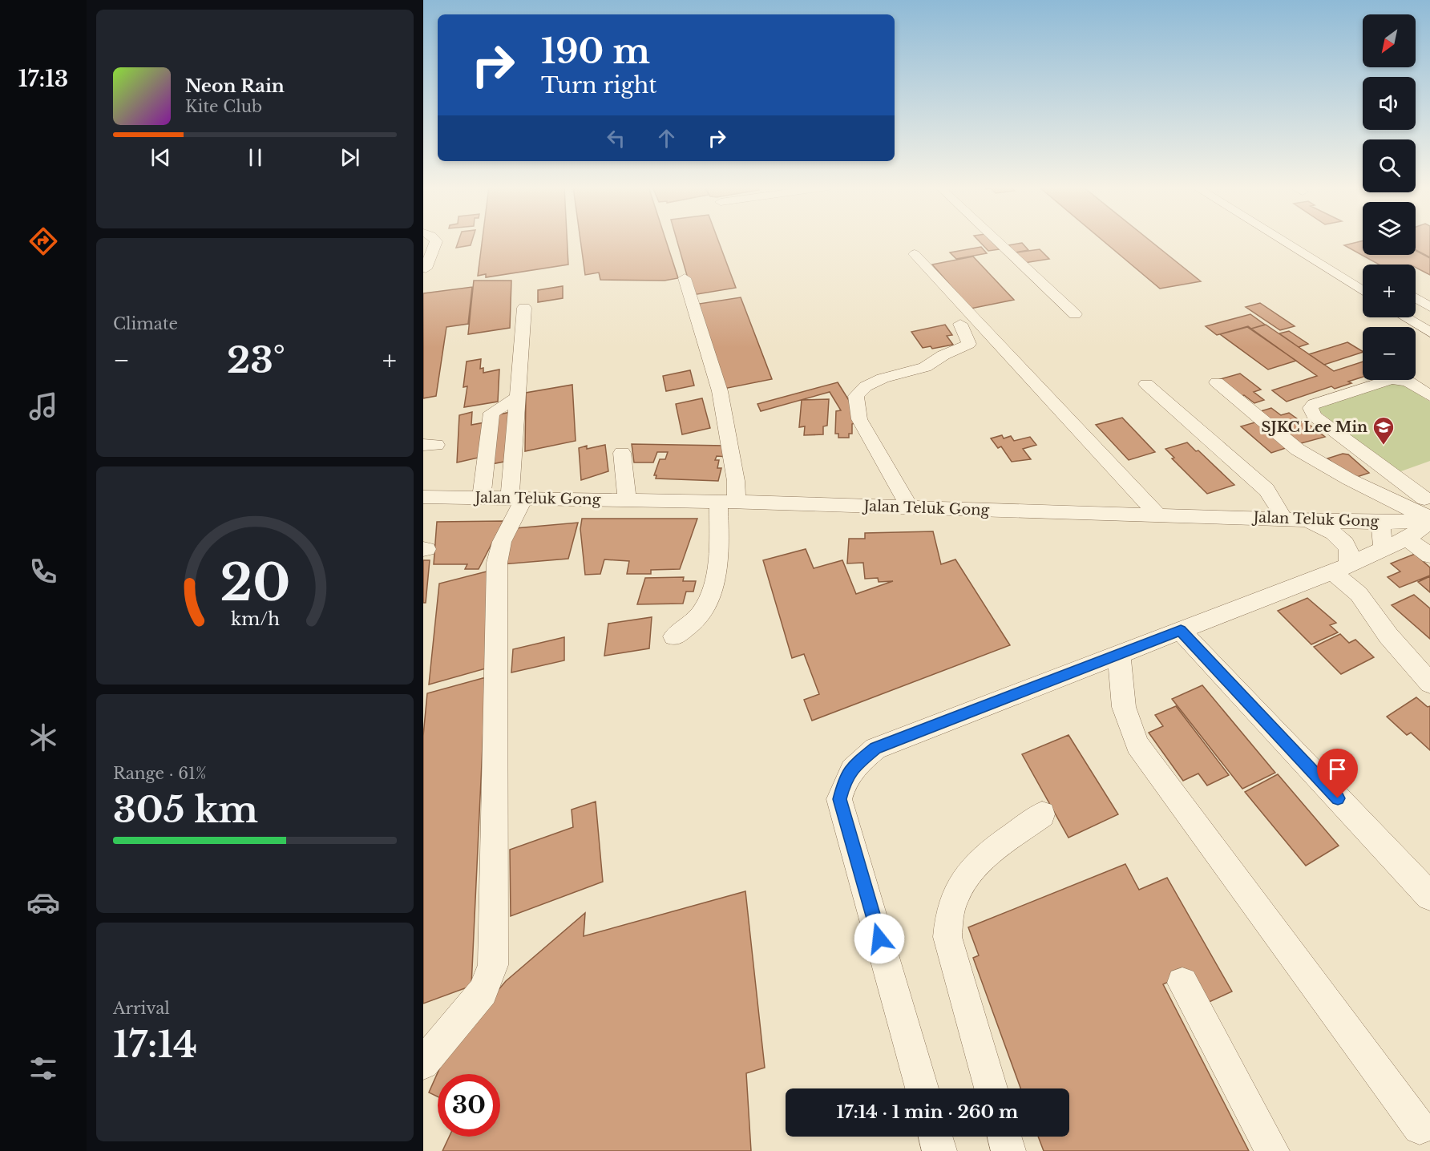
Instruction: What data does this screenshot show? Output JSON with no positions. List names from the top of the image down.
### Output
{
  "streets": {
    "street": ["Jalan Teluk Gong"]
  },
  "places": {
    "school or university": ["SJKC Lee Min"]
  },
  "north": "bottom left",
  "page": {
    "tabs": "17:13",
    "map_buttons": ["+", "−"],
    "turn": ["190 m", "Turn right"],
    "song": ["Neon Rain", "Kite Club"],
    "tile": [
      "Climate",
      ["Range · 61%", "305 km"],
      ["Arrival", "17:14"]
    ],
    "heat": ["−", "23°", "+"],
    "limit": "30",
    "trip": "17:14 · 1 min · 260 m",
    "gauge": ["20", "km/h"]
  }
}
